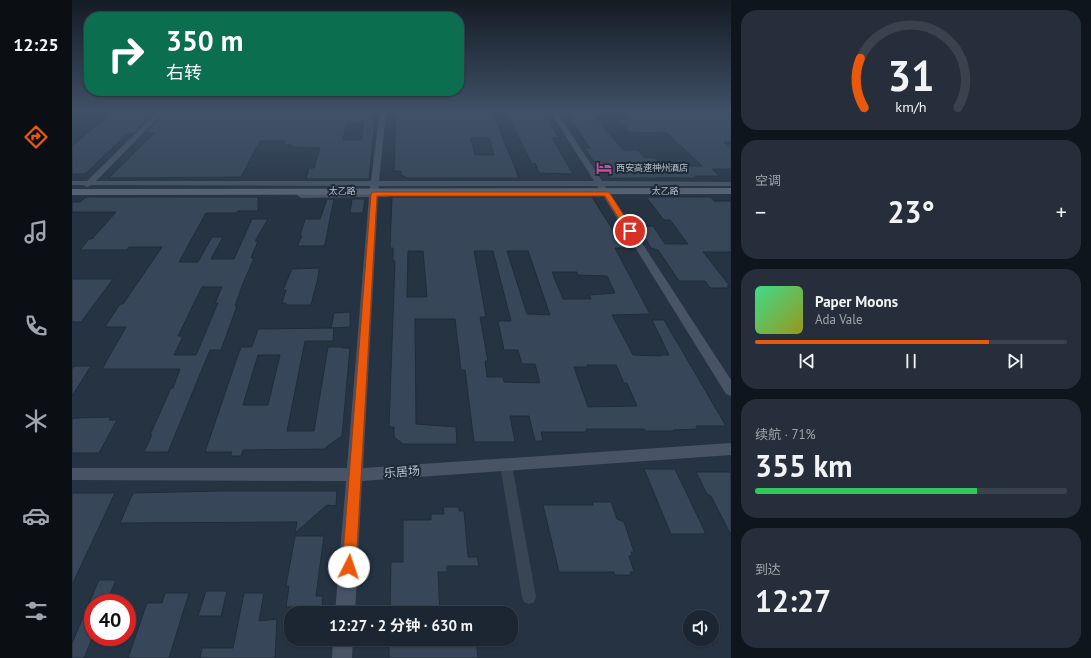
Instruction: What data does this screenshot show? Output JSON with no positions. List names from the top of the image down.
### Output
{
  "streets": {
    "main road": ["太乙路"],
    "street": ["乐居场"]
  },
  "places": {
    "hotel": ["西安高速神州酒店"]
  },
  "page": {
    "tabs": "12:25",
    "turn": ["350 m", "右转"],
    "tile": [
      "空调",
      ["续航 · 71%", "355 km"],
      ["到达", "12:27"]
    ],
    "heat": ["−", "23°", "+"],
    "song": ["Paper Moons", "Ada Vale"],
    "limit": "40",
    "trip": "12:27 · 2 分钟 · 630 m",
    "gauge": ["31", "km/h"]
  }
}
